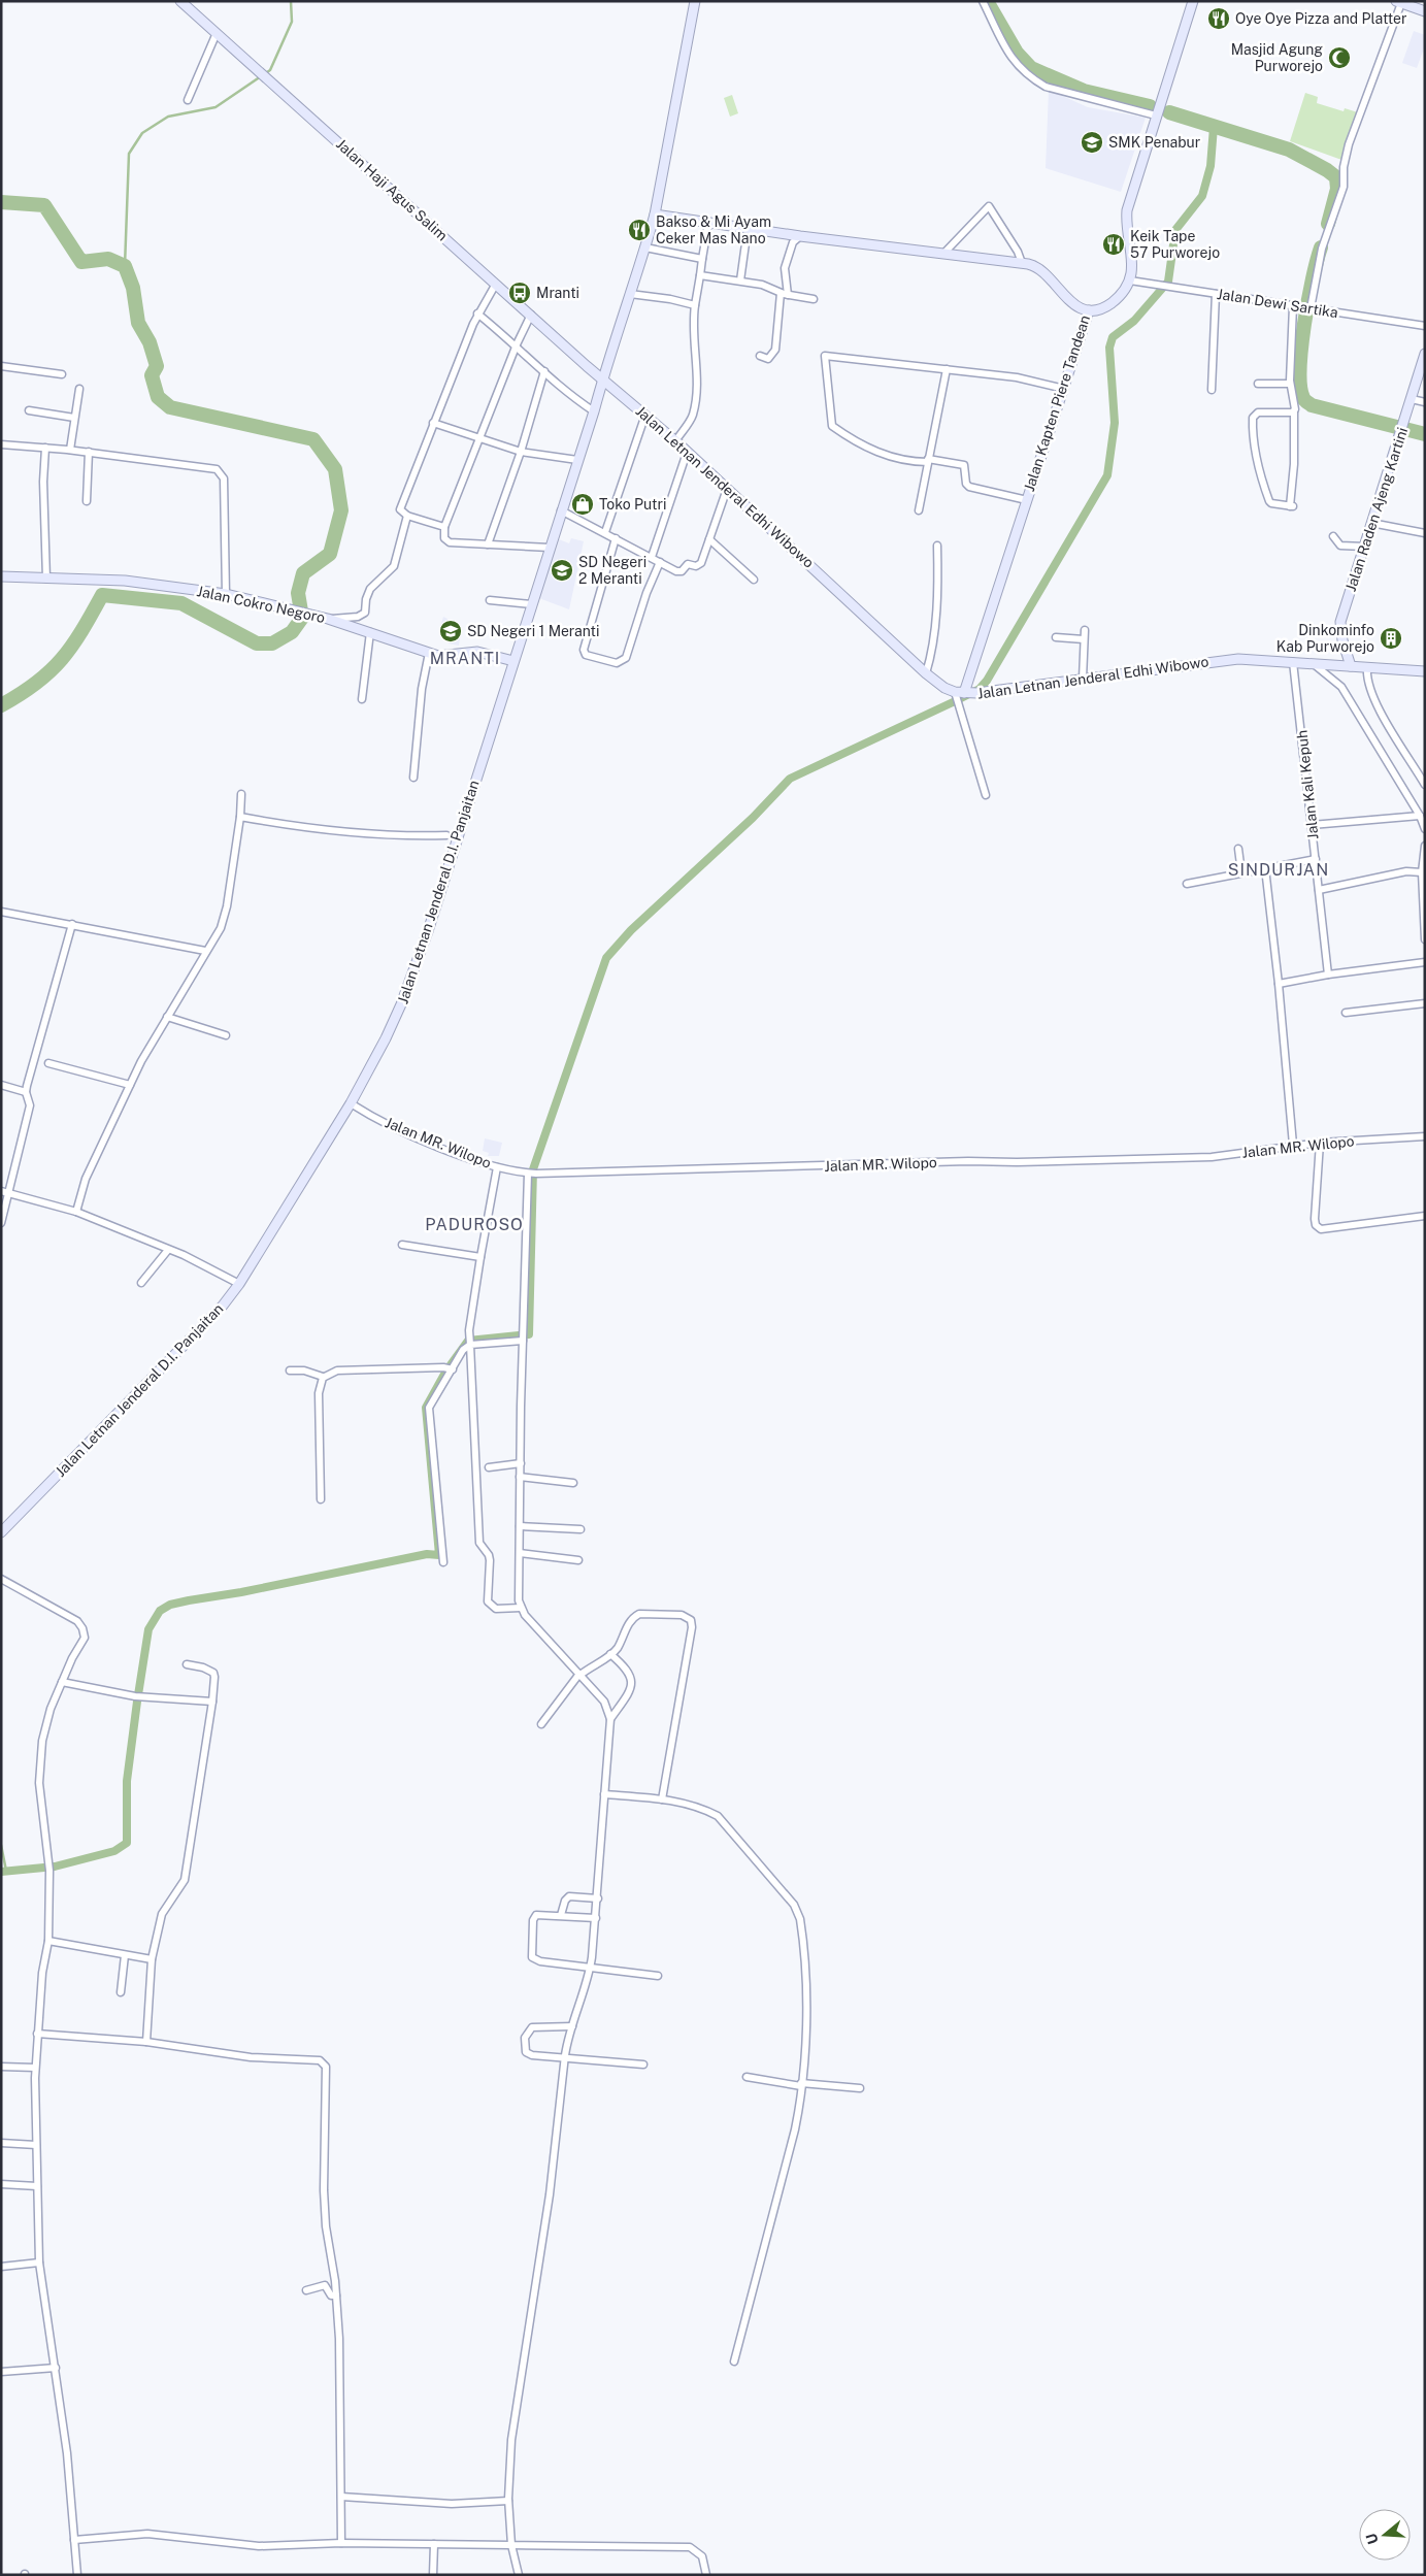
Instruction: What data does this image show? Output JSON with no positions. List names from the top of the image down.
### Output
{
  "streets": {
    "street": [
      "Jalan Haji Agus Salim",
      "Jalan Dewi Sartika",
      "Jalan Kapten Piere Tandean",
      "Jalan Letnan Jenderal Edhi Wibowo",
      "Jalan Raden Ajeng Kartini",
      "Jalan Cokro Negoro",
      "Jalan Kali Kepuh",
      "Jalan Letnan Jenderal D.I. Panjaitan",
      "Jalan MR. Wilopo"
    ]
  },
  "crossings": [
    ["Jalan Haji Agus Salim", "Jalan Letnan Jenderal Edhi Wibowo"],
    ["Jalan Haji Agus Salim", "Jalan Letnan Jenderal D.I. Panjaitan"],
    ["Jalan Kapten Piere Tandean", "Jalan Letnan Jenderal Edhi Wibowo"],
    ["Jalan Kapten Piere Tandean", "Jalan Letnan Jenderal D.I. Panjaitan"],
    ["Jalan Letnan Jenderal Edhi Wibowo", "Jalan Raden Ajeng Kartini"],
    ["Jalan Letnan Jenderal Edhi Wibowo", "Jalan Kali Kepuh"],
    ["Jalan Letnan Jenderal Edhi Wibowo", "Jalan Letnan Jenderal D.I. Panjaitan"],
    ["Jalan Cokro Negoro", "Jalan Letnan Jenderal D.I. Panjaitan"],
    ["Jalan Letnan Jenderal D.I. Panjaitan", "Jalan MR. Wilopo"]
  ],
  "districts": ["MRANTI", "SINDURJAN", "PADUROSO"],
  "places": {
    "restaurant": ["Oye Oye Pizza and Platter", "Bakso & Mi Ayam Ceker Mas Nano", "Keik Tape 57 Purworejo"],
    "mosque": ["Masjid Agung Purworejo"],
    "school or university": ["SMK Penabur", "SD Negeri 2 Meranti", "SD Negeri 1 Meranti"],
    "bus stop": ["Mranti"],
    "shop": ["Toko Putri"],
    "building": ["Dinkominfo Kab Purworejo"]
  },
  "north": "left"
}
